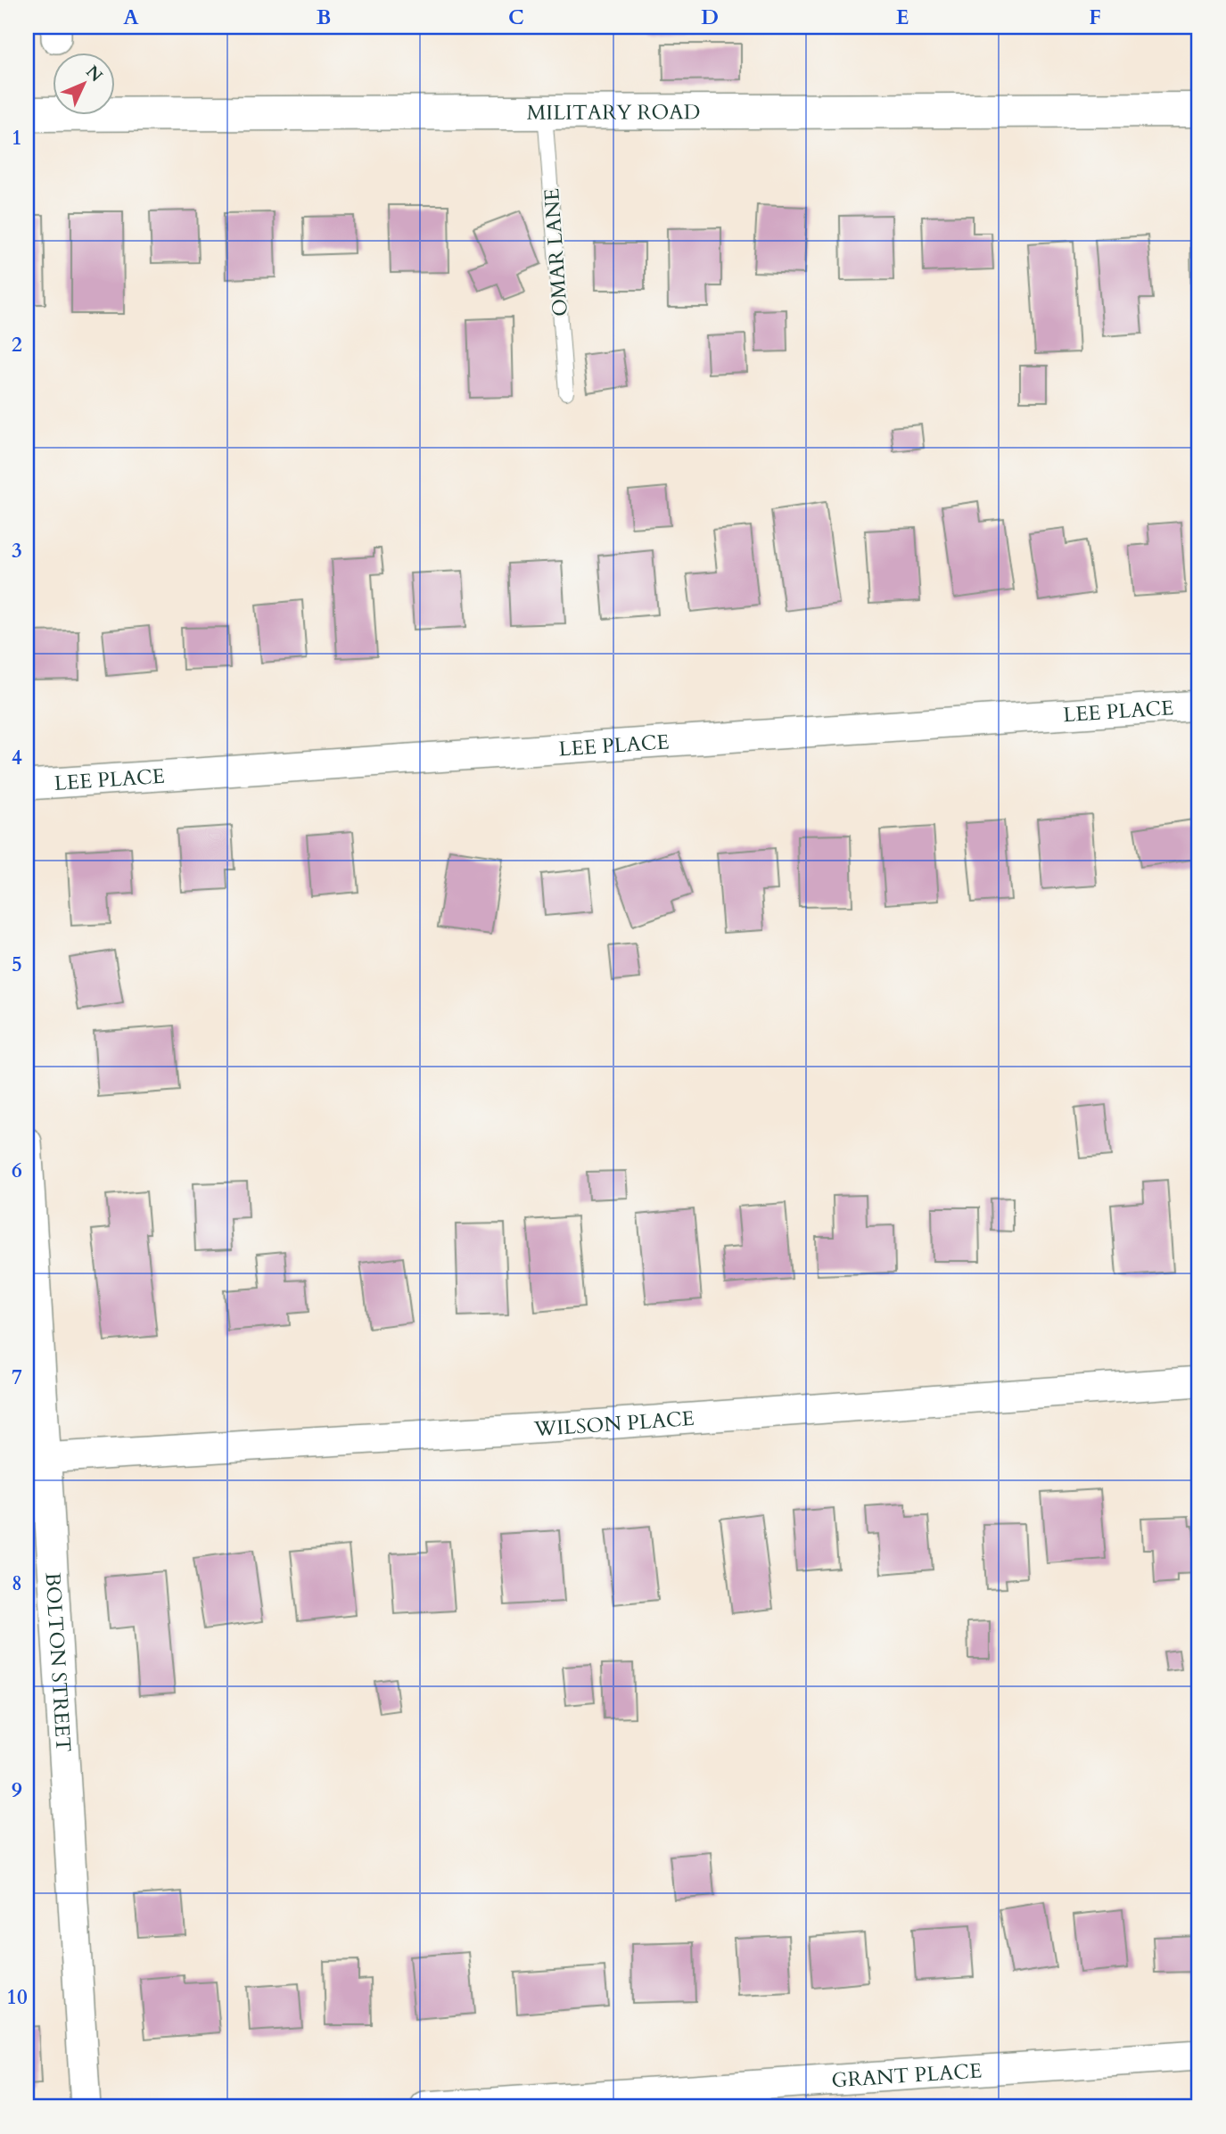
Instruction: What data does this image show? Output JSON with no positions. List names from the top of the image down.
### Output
{
  "streets": {
    "street": [
      "MILITARY ROAD",
      "LEE PLACE",
      "WILSON PLACE",
      "BOLTON STREET",
      "GRANT PLACE"
    ],
    "lane": ["OMAR LANE"]
  },
  "crossings": [
    ["MILITARY ROAD", "OMAR LANE"],
    ["WILSON PLACE", "BOLTON STREET"]
  ],
  "north": "top right",
  "grid": {
    "columns": [
      "A",
      "B",
      "C",
      "D",
      "E",
      "F"
    ],
    "rows": [
      "1",
      "2",
      "3",
      "4",
      "5",
      "6",
      "7",
      "8",
      "9",
      "10"
    ]
  }
}
